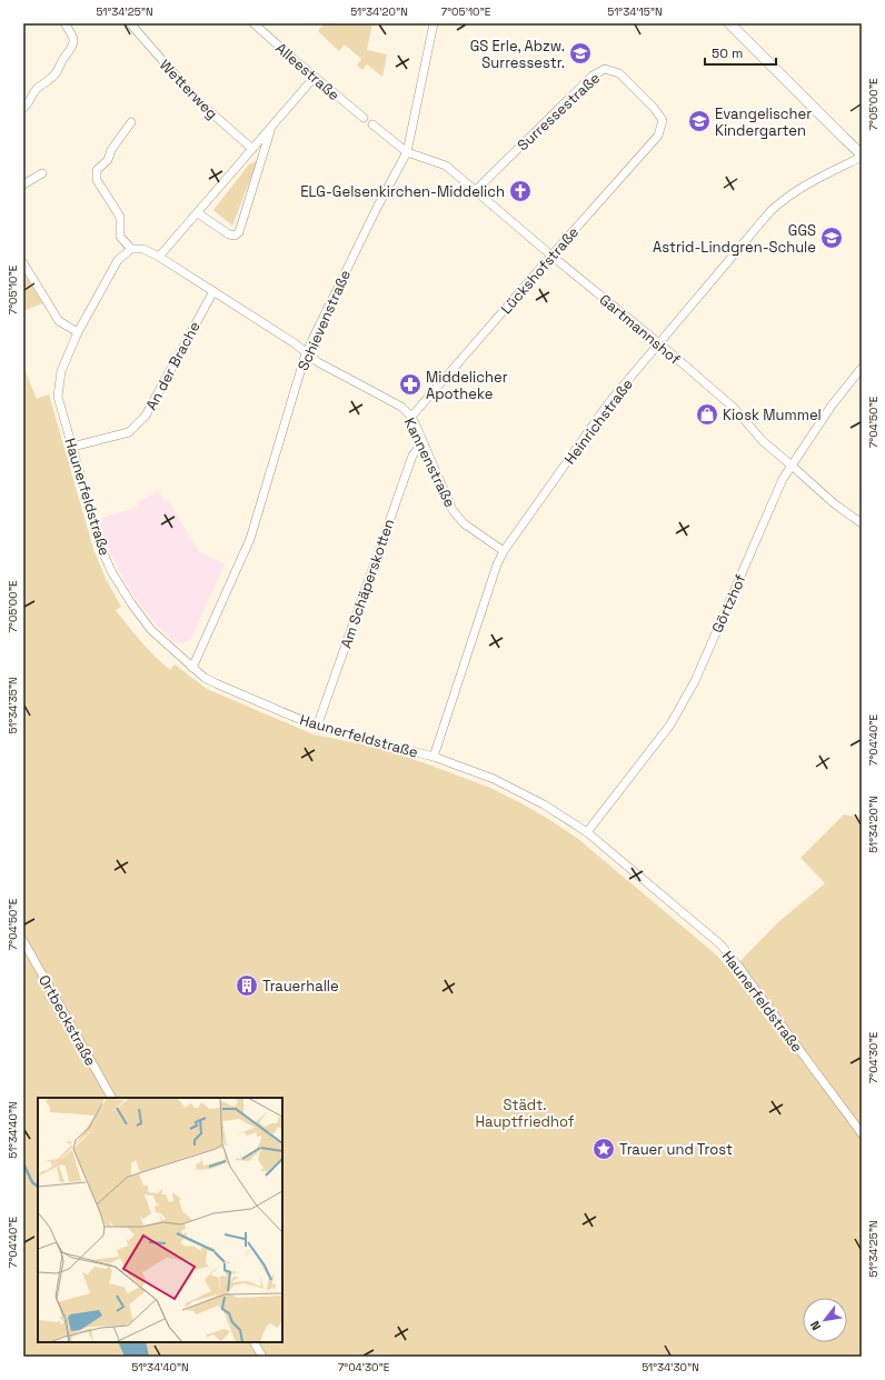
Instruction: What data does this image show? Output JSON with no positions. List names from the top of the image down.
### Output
{
  "streets": {
    "street": [
      "Alleestraße",
      "Wetterweg",
      "Surressestraße",
      "Lückshofstraße",
      "Schievenstraße",
      "Gartmannshof",
      "An der Brache",
      "Heinrichstraße",
      "Kannenstraße",
      "Haunerfeldstraße",
      "Am Schäperskotten",
      "Görtzhof",
      "Ortbeckstraße"
    ]
  },
  "crossings": [
    ["Surressestraße", "Lückshofstraße"],
    ["Surressestraße", "Gartmannshof"],
    ["Lückshofstraße", "Gartmannshof"],
    ["Lückshofstraße", "Kannenstraße"],
    ["Schievenstraße", "Gartmannshof"],
    ["Schievenstraße", "Kannenstraße"],
    ["Schievenstraße", "Haunerfeldstraße"],
    ["Gartmannshof", "Heinrichstraße"],
    ["Gartmannshof", "Görtzhof"],
    ["An der Brache", "Haunerfeldstraße"],
    ["Heinrichstraße", "Kannenstraße"],
    ["Heinrichstraße", "Haunerfeldstraße"],
    ["Kannenstraße", "Am Schäperskotten"],
    ["Haunerfeldstraße", "Am Schäperskotten"],
    ["Haunerfeldstraße", "Görtzhof"]
  ],
  "parks": ["Städt. Hauptfriedhof"],
  "places": {
    "school or university": ["GS Erle, Abzw. Surressestr.", "Evangelischer Kindergarten", "GGS Astrid-Lindgren-Schule"],
    "church": ["ELG-Gelsenkirchen-Middelich"],
    "pharmacy": ["Middelicher Apotheke"],
    "shop": ["Kiosk Mummel"],
    "building": ["Trauerhalle"],
    "place": ["Trauer und Trost"]
  },
  "scale_bar": "50 m",
  "north": "bottom left",
  "coordinates": [
    "51°34'25\"N",
    "51°34'20\"N",
    "7°05'10\"E",
    "51°34'15\"N",
    "7°05'00\"E",
    "7°04'50\"E",
    "51°34'35\"N",
    "7°04'40\"E",
    "7°04'30\"E",
    "51°34'40\"N",
    "51°34'30\"N"
  ]
}
